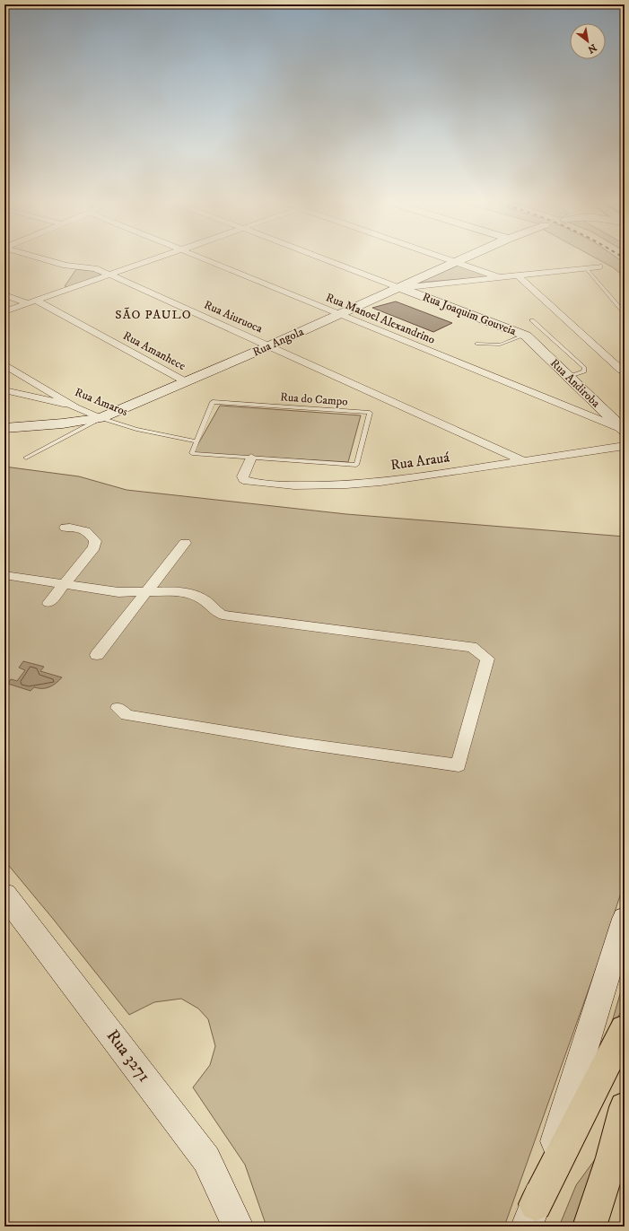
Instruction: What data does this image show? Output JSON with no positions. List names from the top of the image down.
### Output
{
  "streets": {
    "street": [
      "Rua Joaquim Gouveia",
      "Rua Aiuruoca",
      "Rua Manoel Alexandrino",
      "Rua Angola",
      "Rua Amanhece",
      "Rua Andiroba",
      "Rua Amaros",
      "Rua Arauá",
      "Rua 3271"
    ],
    "lane": ["Rua do Campo"]
  },
  "crossings": [
    ["Rua Joaquim Gouveia", "Rua Angola"],
    ["Rua Joaquim Gouveia", "Rua Andiroba"],
    ["Rua Aiuruoca", "Rua Angola"],
    ["Rua Aiuruoca", "Rua Arauá"],
    ["Rua Manoel Alexandrino", "Rua Angola"],
    ["Rua Manoel Alexandrino", "Rua Andiroba"],
    ["Rua Angola", "Rua Amanhece"],
    ["Rua Angola", "Rua Amaros"],
    ["Rua do Campo", "Rua Amaros"],
    ["Rua do Campo", "Rua Arauá"]
  ],
  "districts": ["SÃO PAULO"],
  "north": "bottom right"
}
